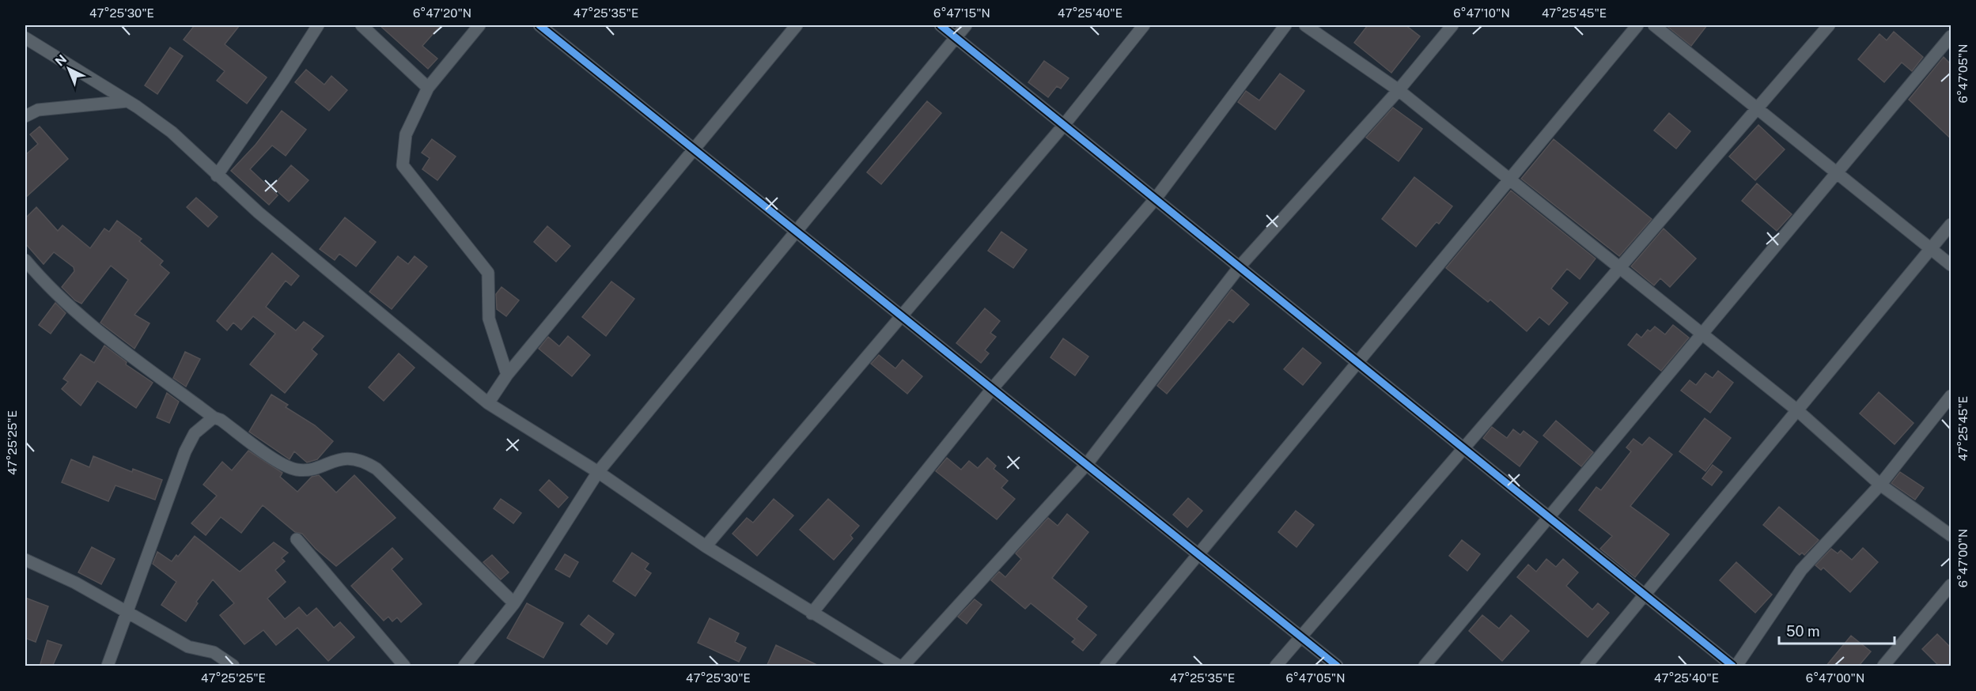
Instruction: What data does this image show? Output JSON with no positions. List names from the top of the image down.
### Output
{
  "scale_bar": "50 m",
  "north": "top left",
  "coordinates": [
    "47°25'30\"E",
    "6°47'20\"N",
    "47°25'35\"E",
    "6°47'15\"N",
    "47°25'40\"E",
    "6°47'10\"N",
    "47°25'45\"E",
    "6°47'05\"N",
    "47°25'25\"E",
    "6°47'00\"N"
  ]
}
